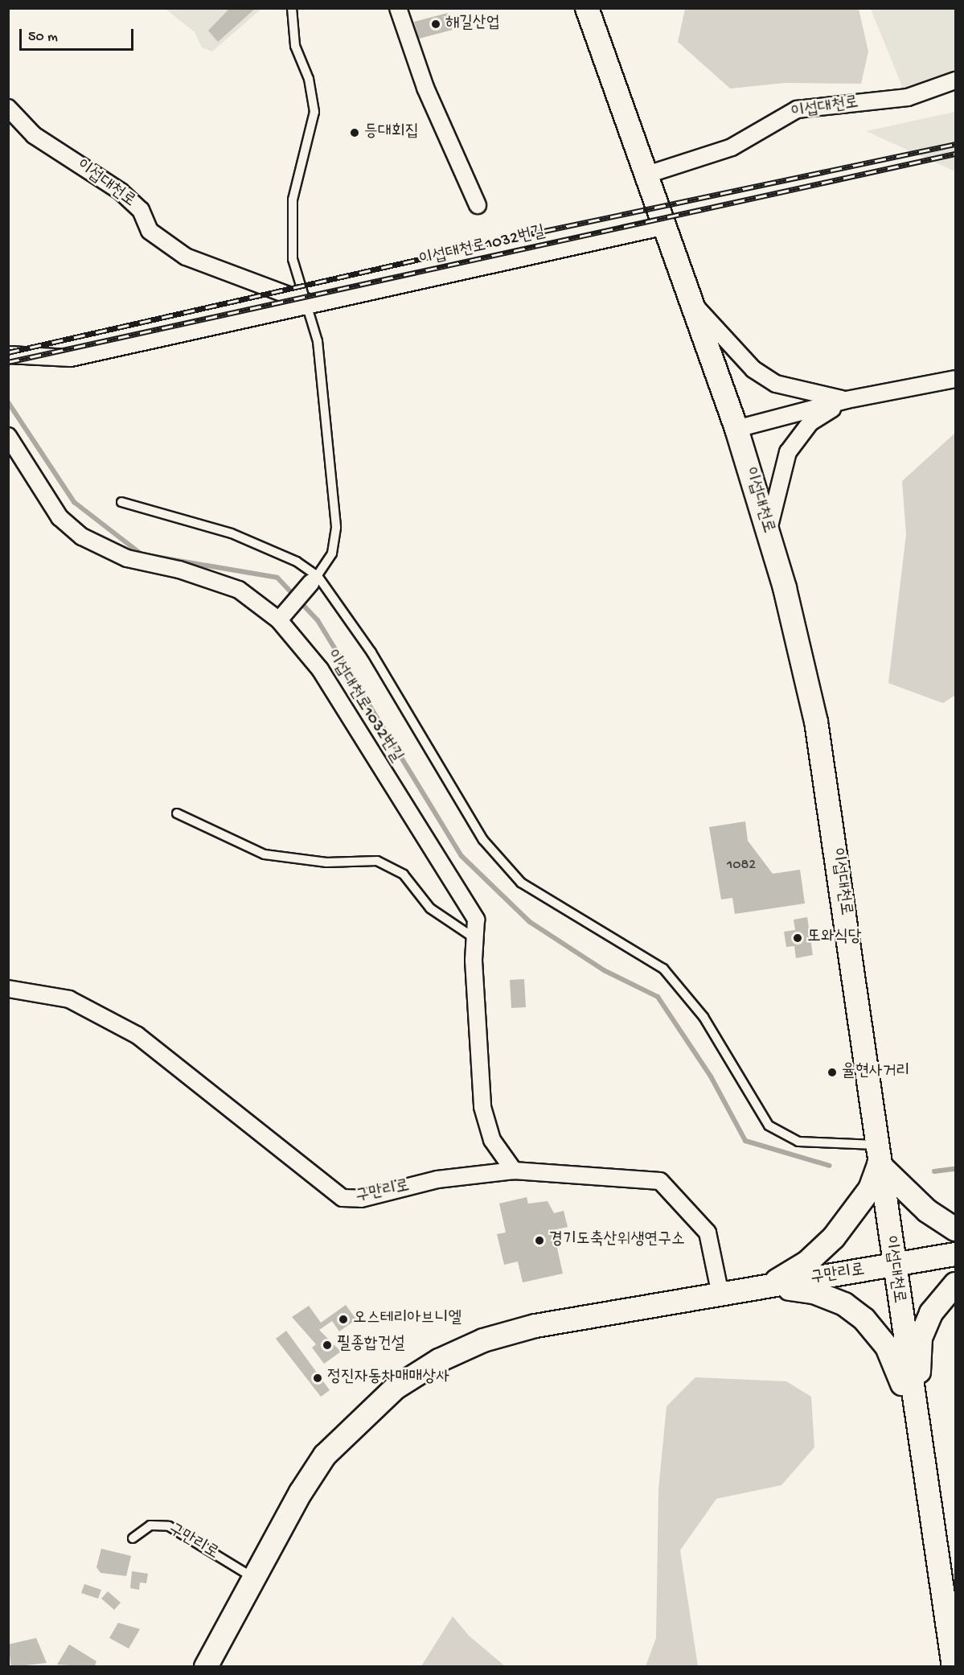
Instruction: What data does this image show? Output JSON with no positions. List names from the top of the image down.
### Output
{
  "streets": {
    "street": ["이섭대천로", "이섭대천로1032번길", "구만리로"]
  },
  "crossings": [
    ["이섭대천로", "이섭대천로1032번길"],
    ["이섭대천로", "구만리로"],
    ["이섭대천로1032번길", "구만리로"]
  ],
  "places": [
    "해길산업",
    "등대회집",
    "또와식당",
    "율현사거리",
    "경기도축산위생연구소",
    "오스테리아브니엘",
    "필종합건설",
    "정진자동차매매상사"
  ],
  "house_numbers": ["1082"],
  "scale_bar": "50 m"
}
